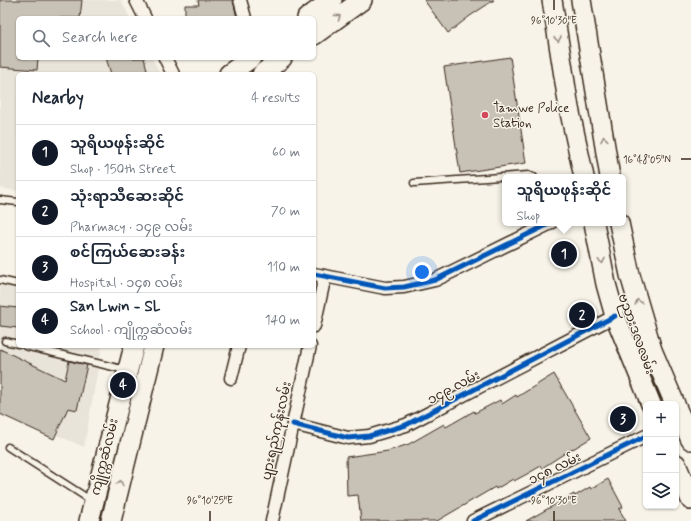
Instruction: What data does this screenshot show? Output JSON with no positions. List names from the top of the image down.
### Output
{
  "streets": {
    "main road": ["ဗညားဒလလမ်း", "ကျိုက္ကဆံလမ်း"],
    "street": ["၁၄၉ လမ်း", "ပျားရည်ကုန်းလမ်း", "၁၄၈ လမ်း"]
  },
  "crossings": [
    ["ဗညားဒလလမ်း", "၁၄၉ လမ်း"],
    ["၁၄၉ လမ်း", "ပျားရည်ကုန်းလမ်း"]
  ],
  "places": ["Tamwe Police Station"],
  "page": {
    "search": "Search here",
    "heading": ["Nearby", "4 results"],
    "list": [
      {
        "mark": "1",
        "name": "သူရိယဖုန်းဆိုင်",
        "note": "Shop · 150th Street",
        "value": "60 m"
      },
      {
        "mark": "2",
        "name": "သုံးရာသီဆေးဆိုင်",
        "note": "Pharmacy · ၁၄၉ လမ်း",
        "value": "70 m"
      },
      {
        "mark": "3",
        "name": "စင်ကြယ်ဆေးခန်း",
        "note": "Hospital · ၁၄၈ လမ်း",
        "value": "110 m"
      },
      {
        "mark": "4",
        "name": "San Lwin - SL",
        "note": "School · ကျိုက္ကဆံလမ်း",
        "value": "140 m"
      }
    ],
    "popup": ["သူရိယဖုန်းဆိုင်", "Shop"],
    "pins": [
      "1",
      "2",
      "4",
      "3"
    ],
    "map_buttons": ["+", "−"]
  },
  "coordinates": ["96°10'30\"E", "16°48'05\"N", "96°10'25\"E"]
}
